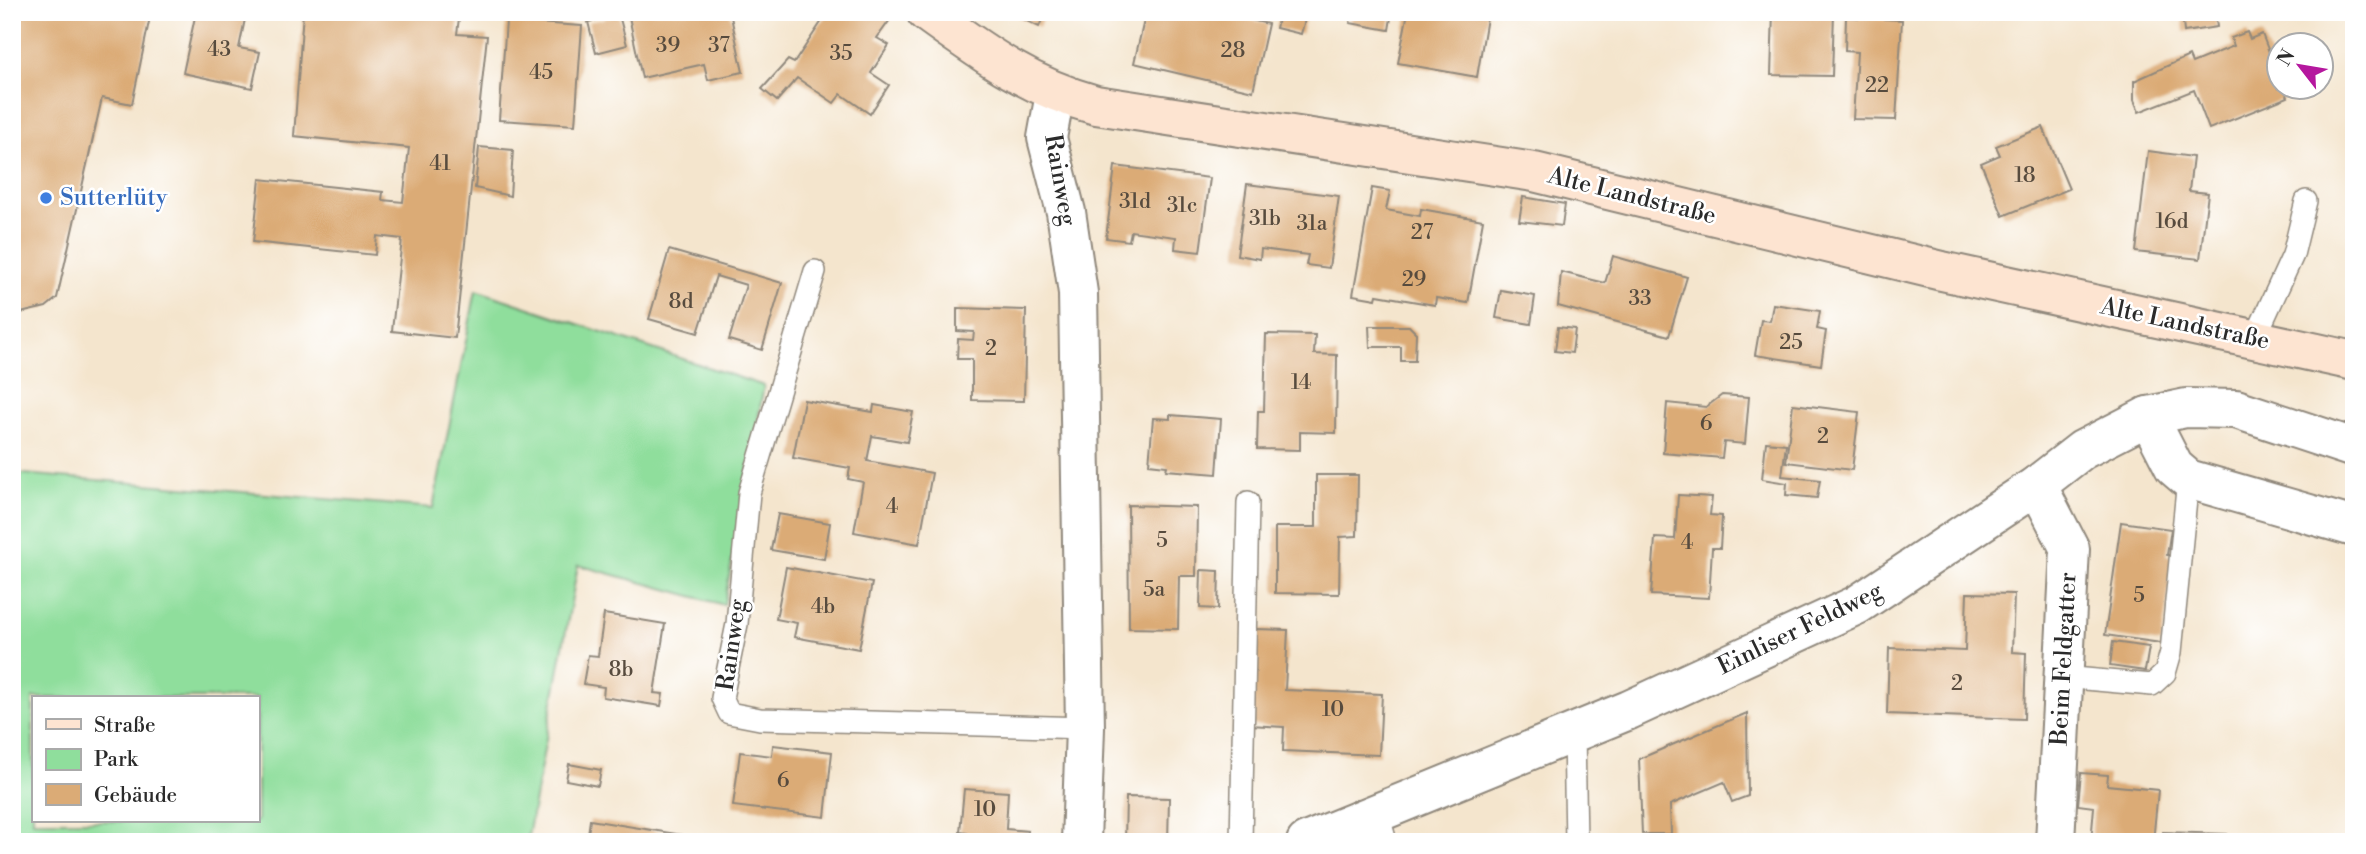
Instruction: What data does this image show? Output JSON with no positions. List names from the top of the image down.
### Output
{
  "streets": {
    "main road": ["Alte Landstraße"],
    "street": ["Rainweg", "Einliser Feldweg", "Beim Feldgatter"]
  },
  "crossings": [
    ["Rainweg", "Alte Landstraße"],
    ["Einliser Feldweg", "Beim Feldgatter"]
  ],
  "places": ["Sutterlüty"],
  "house_numbers": [
    "39",
    "37",
    "43",
    "28",
    "35",
    "45",
    "22",
    "41",
    "18",
    "31d",
    "31c",
    "31b",
    "16d",
    "31a",
    "27",
    "29",
    "33",
    "8d",
    "25",
    "2",
    "14",
    "6",
    "2",
    "4",
    "5",
    "4",
    "5a",
    "5",
    "4b",
    "8b",
    "2",
    "10",
    "6",
    "10"
  ],
  "legend": ["Straße", "Park", "Gebäude"],
  "north": "top left"
}
